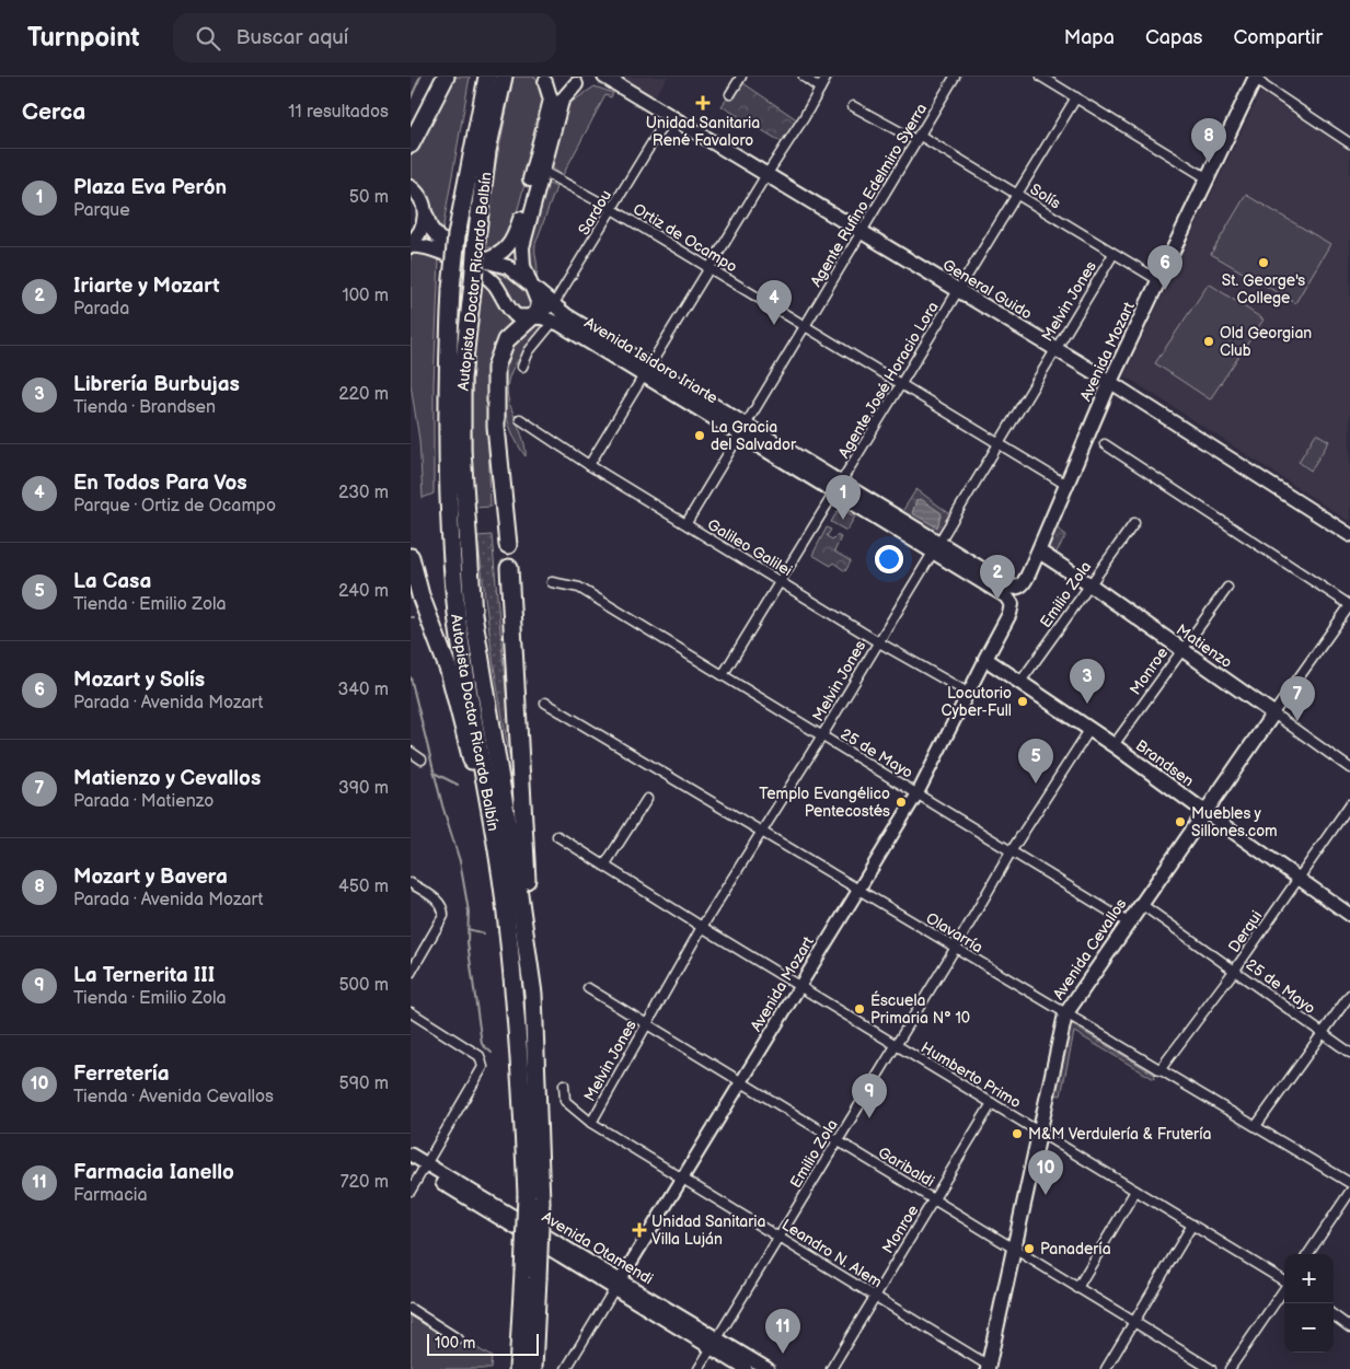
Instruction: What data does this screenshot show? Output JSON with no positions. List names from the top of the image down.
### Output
{
  "streets": {
    "highway": ["Autopista Doctor Ricardo Balbín"],
    "main road": [
      "General Guido",
      "Avenida Mozart",
      "Avenida Isidoro Iriarte",
      "Matienzo",
      "Brandsen",
      "Avenida Cevallos",
      "Avenida Otamendi"
    ],
    "street": [
      "Agente Rufino Edelmiro Syerra",
      "Solís",
      "Sardou",
      "Ortiz de Ocampo",
      "Melvin Jones",
      "Agente José Horacio Lora",
      "Galileo Galilei",
      "Emilio Zola",
      "Monroe",
      "25 de Mayo",
      "Derqui",
      "Olavarría",
      "Humberto Primo",
      "Garibaldi",
      "Leandro N. Alem"
    ]
  },
  "crossings": [
    ["Agente Rufino Edelmiro Syerra", "Solís"],
    ["Agente Rufino Edelmiro Syerra", "Ortiz de Ocampo"],
    ["Agente Rufino Edelmiro Syerra", "General Guido"],
    ["Agente Rufino Edelmiro Syerra", "Avenida Isidoro Iriarte"],
    ["Agente Rufino Edelmiro Syerra", "Galileo Galilei"],
    ["Solís", "Melvin Jones"],
    ["Solís", "Avenida Mozart"],
    ["Solís", "Agente José Horacio Lora"],
    ["Sardou", "Ortiz de Ocampo"],
    ["Sardou", "General Guido"],
    ["Sardou", "Avenida Isidoro Iriarte"],
    ["Ortiz de Ocampo", "Melvin Jones"],
    ["Ortiz de Ocampo", "Avenida Mozart"],
    ["Ortiz de Ocampo", "Agente José Horacio Lora"],
    ["General Guido", "Melvin Jones"],
    ["General Guido", "Avenida Mozart"],
    ["General Guido", "Agente José Horacio Lora"],
    ["Melvin Jones", "Avenida Isidoro Iriarte"],
    ["Melvin Jones", "Galileo Galilei"],
    ["Melvin Jones", "25 de Mayo"],
    ["Melvin Jones", "Olavarría"],
    ["Melvin Jones", "Humberto Primo"],
    ["Melvin Jones", "Garibaldi"],
    ["Melvin Jones", "Leandro N. Alem"],
    ["Avenida Mozart", "Avenida Isidoro Iriarte"],
    ["Avenida Mozart", "Galileo Galilei"],
    ["Avenida Mozart", "Matienzo"],
    ["Avenida Mozart", "25 de Mayo"],
    ["Avenida Mozart", "Brandsen"],
    ["Avenida Mozart", "Olavarría"],
    ["Avenida Mozart", "Humberto Primo"],
    ["Avenida Mozart", "Garibaldi"],
    ["Avenida Mozart", "Avenida Otamendi"],
    ["Avenida Mozart", "Leandro N. Alem"],
    ["Avenida Isidoro Iriarte", "Agente José Horacio Lora"],
    ["Agente José Horacio Lora", "Galileo Galilei"],
    ["Agente José Horacio Lora", "25 de Mayo"],
    ["Emilio Zola", "Matienzo"],
    ["Emilio Zola", "25 de Mayo"],
    ["Emilio Zola", "Brandsen"],
    ["Emilio Zola", "Olavarría"],
    ["Emilio Zola", "Humberto Primo"],
    ["Emilio Zola", "Garibaldi"],
    ["Emilio Zola", "Avenida Otamendi"],
    ["Emilio Zola", "Leandro N. Alem"],
    ["Matienzo", "Monroe"],
    ["Matienzo", "Avenida Cevallos"],
    ["Monroe", "Brandsen"],
    ["Monroe", "Humberto Primo"],
    ["Monroe", "Garibaldi"],
    ["Monroe", "Leandro N. Alem"],
    ["25 de Mayo", "Derqui"],
    ["25 de Mayo", "Avenida Cevallos"],
    ["Brandsen", "Derqui"],
    ["Brandsen", "Avenida Cevallos"],
    ["Derqui", "Olavarría"],
    ["Olavarría", "Avenida Cevallos"],
    ["Avenida Cevallos", "Humberto Primo"],
    ["Avenida Cevallos", "Garibaldi"],
    ["Avenida Cevallos", "Leandro N. Alem"]
  ],
  "places": {
    "health": ["Unidad Sanitaria René Favaloro", "Unidad Sanitaria Villa Luján"],
    "other": [
      "St. George's College",
      "Old Georgian Club",
      "La Gracia del Salvador",
      "Locutorio Cyber-Full",
      "Templo Evangélico Pentecostés",
      "Muebles y Sillones.com",
      "Éscuela Primaria N° 10",
      "M&M Verdulería & Frutería",
      "Panadería"
    ]
  },
  "scale_bar": "100 m",
  "page": {
    "header": "Turnpoint",
    "search": "Buscar aquí",
    "nav": ["Mapa", "Capas", "Compartir"],
    "heading": ["Cerca", "11 resultados"],
    "pins": [
      "8",
      "6",
      "4",
      "1",
      "2",
      "3",
      "7",
      "5",
      "9",
      "10",
      "11"
    ],
    "list": [
      {
        "mark": "1",
        "name": "Plaza Eva Perón",
        "note": "Parque",
        "value": "50 m"
      },
      {
        "mark": "2",
        "name": "Iriarte y Mozart",
        "note": "Parada",
        "value": "100 m"
      },
      {
        "mark": "3",
        "name": "Librería Burbujas",
        "note": "Tienda · Brandsen",
        "value": "220 m"
      },
      {
        "mark": "4",
        "name": "En Todos Para Vos",
        "note": "Parque · Ortiz de Ocampo",
        "value": "230 m"
      },
      {
        "mark": "5",
        "name": "La Casa",
        "note": "Tienda · Emilio Zola",
        "value": "240 m"
      },
      {
        "mark": "6",
        "name": "Mozart y Solís",
        "note": "Parada · Avenida Mozart",
        "value": "340 m"
      },
      {
        "mark": "7",
        "name": "Matienzo y Cevallos",
        "note": "Parada · Matienzo",
        "value": "390 m"
      },
      {
        "mark": "8",
        "name": "Mozart y Bavera",
        "note": "Parada · Avenida Mozart",
        "value": "450 m"
      },
      {
        "mark": "9",
        "name": "La Ternerita III",
        "note": "Tienda · Emilio Zola",
        "value": "500 m"
      },
      {
        "mark": "10",
        "name": "Ferretería",
        "note": "Tienda · Avenida Cevallos",
        "value": "590 m"
      },
      {
        "mark": "11",
        "name": "Farmacia Ianello",
        "note": "Farmacia",
        "value": "720 m"
      }
    ],
    "map_buttons": ["+", "−"],
    "scale": "100 m"
  }
}
